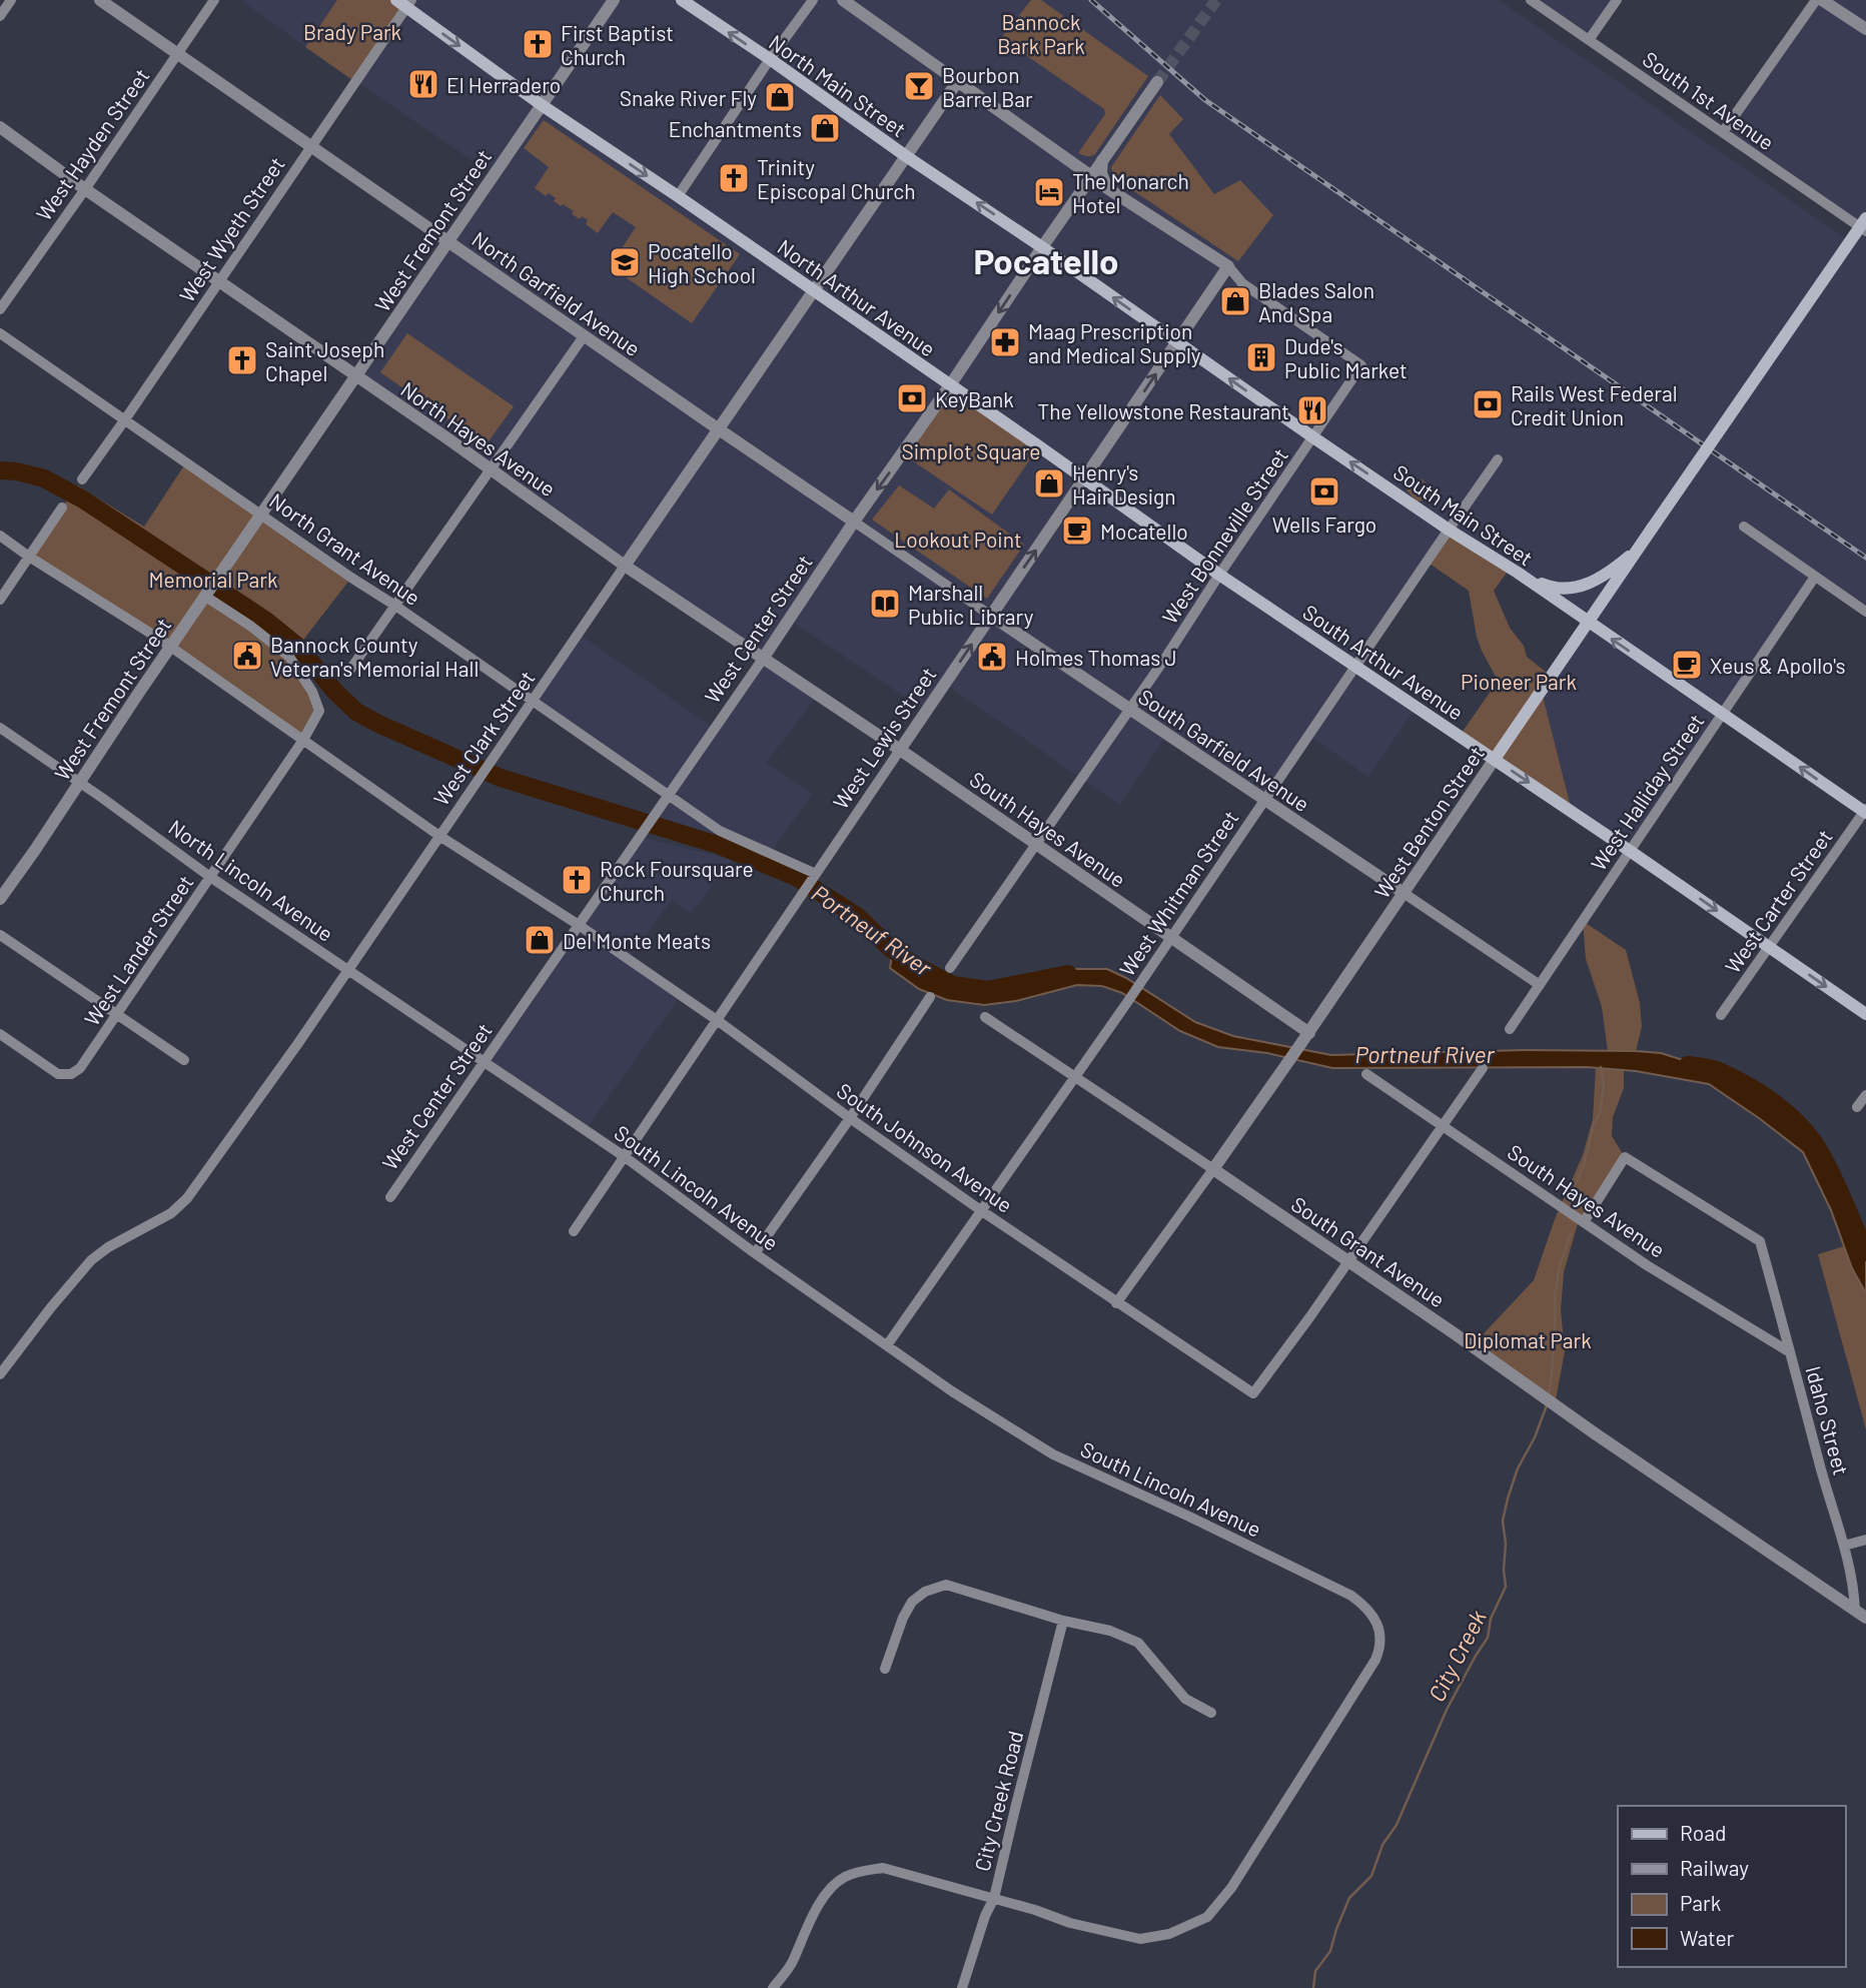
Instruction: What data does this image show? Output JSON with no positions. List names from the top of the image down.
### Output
{
  "streets": {
    "main road": [
      "North Main Street",
      "North Arthur Avenue",
      "South Main Street",
      "South Arthur Avenue",
      "West Benton Street"
    ],
    "street": [
      "South 1st Avenue",
      "West Hayden Street",
      "West Wyeth Street",
      "West Fremont Street",
      "North Garfield Avenue",
      "North Hayes Avenue",
      "West Bonneville Street",
      "North Grant Avenue",
      "West Center Street",
      "West Clark Street",
      "West Lewis Street",
      "South Garfield Avenue",
      "West Halliday Street",
      "South Hayes Avenue",
      "North Lincoln Avenue",
      "West Whitman Street",
      "West Carter Street",
      "West Lander Street",
      "South Johnson Avenue",
      "South Lincoln Avenue",
      "South Grant Avenue",
      "Idaho Street",
      "City Creek Road"
    ]
  },
  "crossings": [
    ["North Main Street", "South Main Street"],
    ["North Main Street", "West Center Street"],
    ["North Main Street", "West Clark Street"],
    ["West Hayden Street", "North Garfield Avenue"],
    ["West Hayden Street", "North Hayes Avenue"],
    ["West Wyeth Street", "North Garfield Avenue"],
    ["West Wyeth Street", "North Arthur Avenue"],
    ["West Wyeth Street", "North Hayes Avenue"],
    ["West Wyeth Street", "North Grant Avenue"],
    ["West Fremont Street", "North Garfield Avenue"],
    ["West Fremont Street", "North Arthur Avenue"],
    ["West Fremont Street", "North Hayes Avenue"],
    ["West Fremont Street", "North Grant Avenue"],
    ["West Fremont Street", "North Lincoln Avenue"],
    ["West Fremont Street", "West Lander Street"],
    ["West Fremont Street", "South Johnson Avenue"],
    ["North Garfield Avenue", "West Center Street"],
    ["North Garfield Avenue", "West Clark Street"],
    ["North Garfield Avenue", "South Garfield Avenue"],
    ["North Arthur Avenue", "West Center Street"],
    ["North Arthur Avenue", "South Arthur Avenue"],
    ["North Arthur Avenue", "West Clark Street"],
    ["North Hayes Avenue", "West Center Street"],
    ["North Hayes Avenue", "West Clark Street"],
    ["North Hayes Avenue", "South Hayes Avenue"],
    ["South Main Street", "West Bonneville Street"],
    ["South Main Street", "West Center Street"],
    ["South Main Street", "West Lewis Street"],
    ["South Main Street", "West Halliday Street"],
    ["South Main Street", "West Benton Street"],
    ["South Main Street", "West Whitman Street"],
    ["South Main Street", "West Carter Street"],
    ["West Bonneville Street", "South Arthur Avenue"],
    ["West Bonneville Street", "West Lewis Street"],
    ["West Bonneville Street", "South Garfield Avenue"],
    ["West Bonneville Street", "South Hayes Avenue"],
    ["North Grant Avenue", "West Center Street"],
    ["North Grant Avenue", "West Clark Street"],
    ["West Center Street", "South Arthur Avenue"],
    ["West Center Street", "South Garfield Avenue"],
    ["West Center Street", "South Hayes Avenue"],
    ["West Center Street", "North Lincoln Avenue"],
    ["West Center Street", "South Johnson Avenue"],
    ["West Center Street", "South Lincoln Avenue"],
    ["South Arthur Avenue", "West Lewis Street"],
    ["South Arthur Avenue", "West Halliday Street"],
    ["South Arthur Avenue", "West Benton Street"],
    ["South Arthur Avenue", "West Whitman Street"],
    ["South Arthur Avenue", "West Carter Street"],
    ["West Clark Street", "North Lincoln Avenue"],
    ["West Clark Street", "South Johnson Avenue"],
    ["West Lewis Street", "South Garfield Avenue"],
    ["West Lewis Street", "South Hayes Avenue"],
    ["West Lewis Street", "South Johnson Avenue"],
    ["West Lewis Street", "South Lincoln Avenue"],
    ["South Garfield Avenue", "West Halliday Street"],
    ["South Garfield Avenue", "West Benton Street"],
    ["South Garfield Avenue", "West Whitman Street"],
    ["West Benton Street", "South Hayes Avenue"],
    ["West Benton Street", "South Johnson Avenue"],
    ["West Benton Street", "South Grant Avenue"],
    ["South Hayes Avenue", "West Whitman Street"],
    ["South Hayes Avenue", "Idaho Street"],
    ["North Lincoln Avenue", "West Lander Street"],
    ["North Lincoln Avenue", "South Lincoln Avenue"],
    ["West Whitman Street", "South Johnson Avenue"],
    ["West Whitman Street", "South Lincoln Avenue"],
    ["West Whitman Street", "South Grant Avenue"],
    ["West Lander Street", "South Johnson Avenue"],
    ["South Johnson Avenue", "South Grant Avenue"],
    ["South Lincoln Avenue", "City Creek Road"],
    ["South Grant Avenue", "Idaho Street"]
  ],
  "one_way": [
    "North Main Street",
    "North Arthur Avenue",
    "South Main Street",
    "South Arthur Avenue",
    "West Lewis Street"
  ],
  "districts": ["Pocatello"],
  "water": ["Portneuf River", "City Creek"],
  "parks": [
    "Bannock Bark Park",
    "Brady Park",
    "Simplot Square",
    "Lookout Point",
    "Memorial Park",
    "Pioneer Park",
    "Diplomat Park"
  ],
  "places": {
    "church": [
      "First Baptist Church",
      "Trinity Episcopal Church",
      "Saint Joseph Chapel",
      "Rock Foursquare Church"
    ],
    "restaurant": ["El Herradero", "The Yellowstone Restaurant"],
    "bar": ["Bourbon Barrel Bar"],
    "shop": [
      "Snake River Fly",
      "Enchantments",
      "Blades Salon And Spa",
      "Henry's Hair Design",
      "Del Monte Meats"
    ],
    "hotel": ["The Monarch Hotel"],
    "school or university": ["Pocatello High School"],
    "pharmacy": ["Maag Prescription and Medical Supply"],
    "building": ["Dude's Public Market"],
    "bank": ["KeyBank", "Rails West Federal Credit Union", "Wells Fargo"],
    "cafe": ["Mocatello", "Xeus & Apollo's"],
    "library": ["Marshall Public Library"],
    "public building": ["Bannock County Veteran's Memorial Hall", "Holmes Thomas J"]
  },
  "legend": [
    "Road",
    "Railway",
    "Park",
    "Water"
  ]
}
